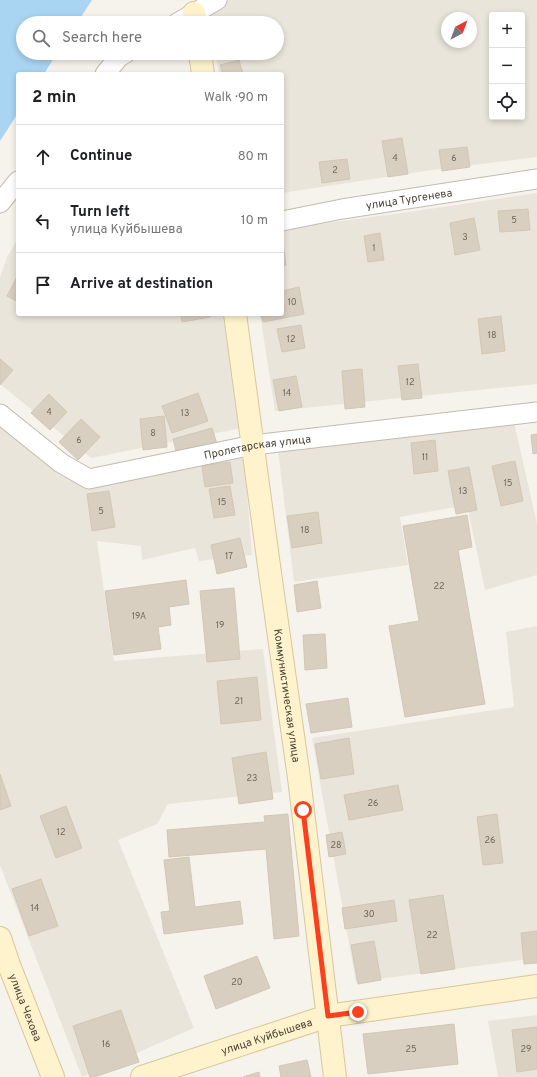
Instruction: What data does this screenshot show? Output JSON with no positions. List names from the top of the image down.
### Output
{
  "streets": {
    "street": [
      "улица Тургенева",
      "Пролетарская улица",
      "Коммунистическая улица",
      "улица Чехова",
      "улица Куйбышева"
    ]
  },
  "crossings": [
    ["Пролетарская улица", "Коммунистическая улица"],
    ["Коммунистическая улица", "улица Куйбышева"]
  ],
  "house_numbers": [
    "4",
    "6",
    "2",
    "5",
    "3",
    "1",
    "10",
    "18",
    "12",
    "12",
    "14",
    "4",
    "13",
    "8",
    "6",
    "11",
    "15",
    "13",
    "15",
    "5",
    "18",
    "17",
    "22",
    "19А",
    "19",
    "21",
    "23",
    "26",
    "12",
    "26",
    "28",
    "14",
    "30",
    "22",
    "20",
    "16",
    "25",
    "29"
  ],
  "north": "top right",
  "page": {
    "map_buttons": ["+", "−"],
    "search": "Search here",
    "heading": ["2 min", "Walk · 90 m"],
    "list": [
      ["Continue", "80 m"],
      ["Turn left", "улица Куйбышева", "10 m"],
      "Arrive at destination"
    ]
  }
}
